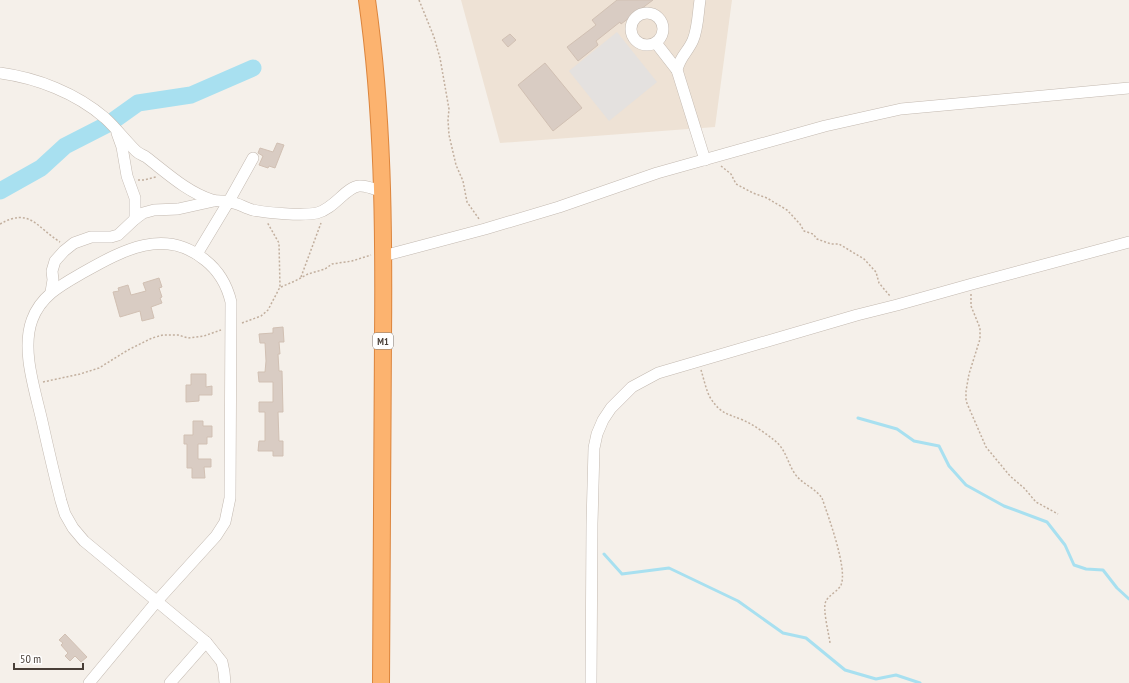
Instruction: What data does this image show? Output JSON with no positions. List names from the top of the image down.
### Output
{
  "streets": {
    "highway": ["M1"]
  },
  "scale_bar": "50 m"
}
